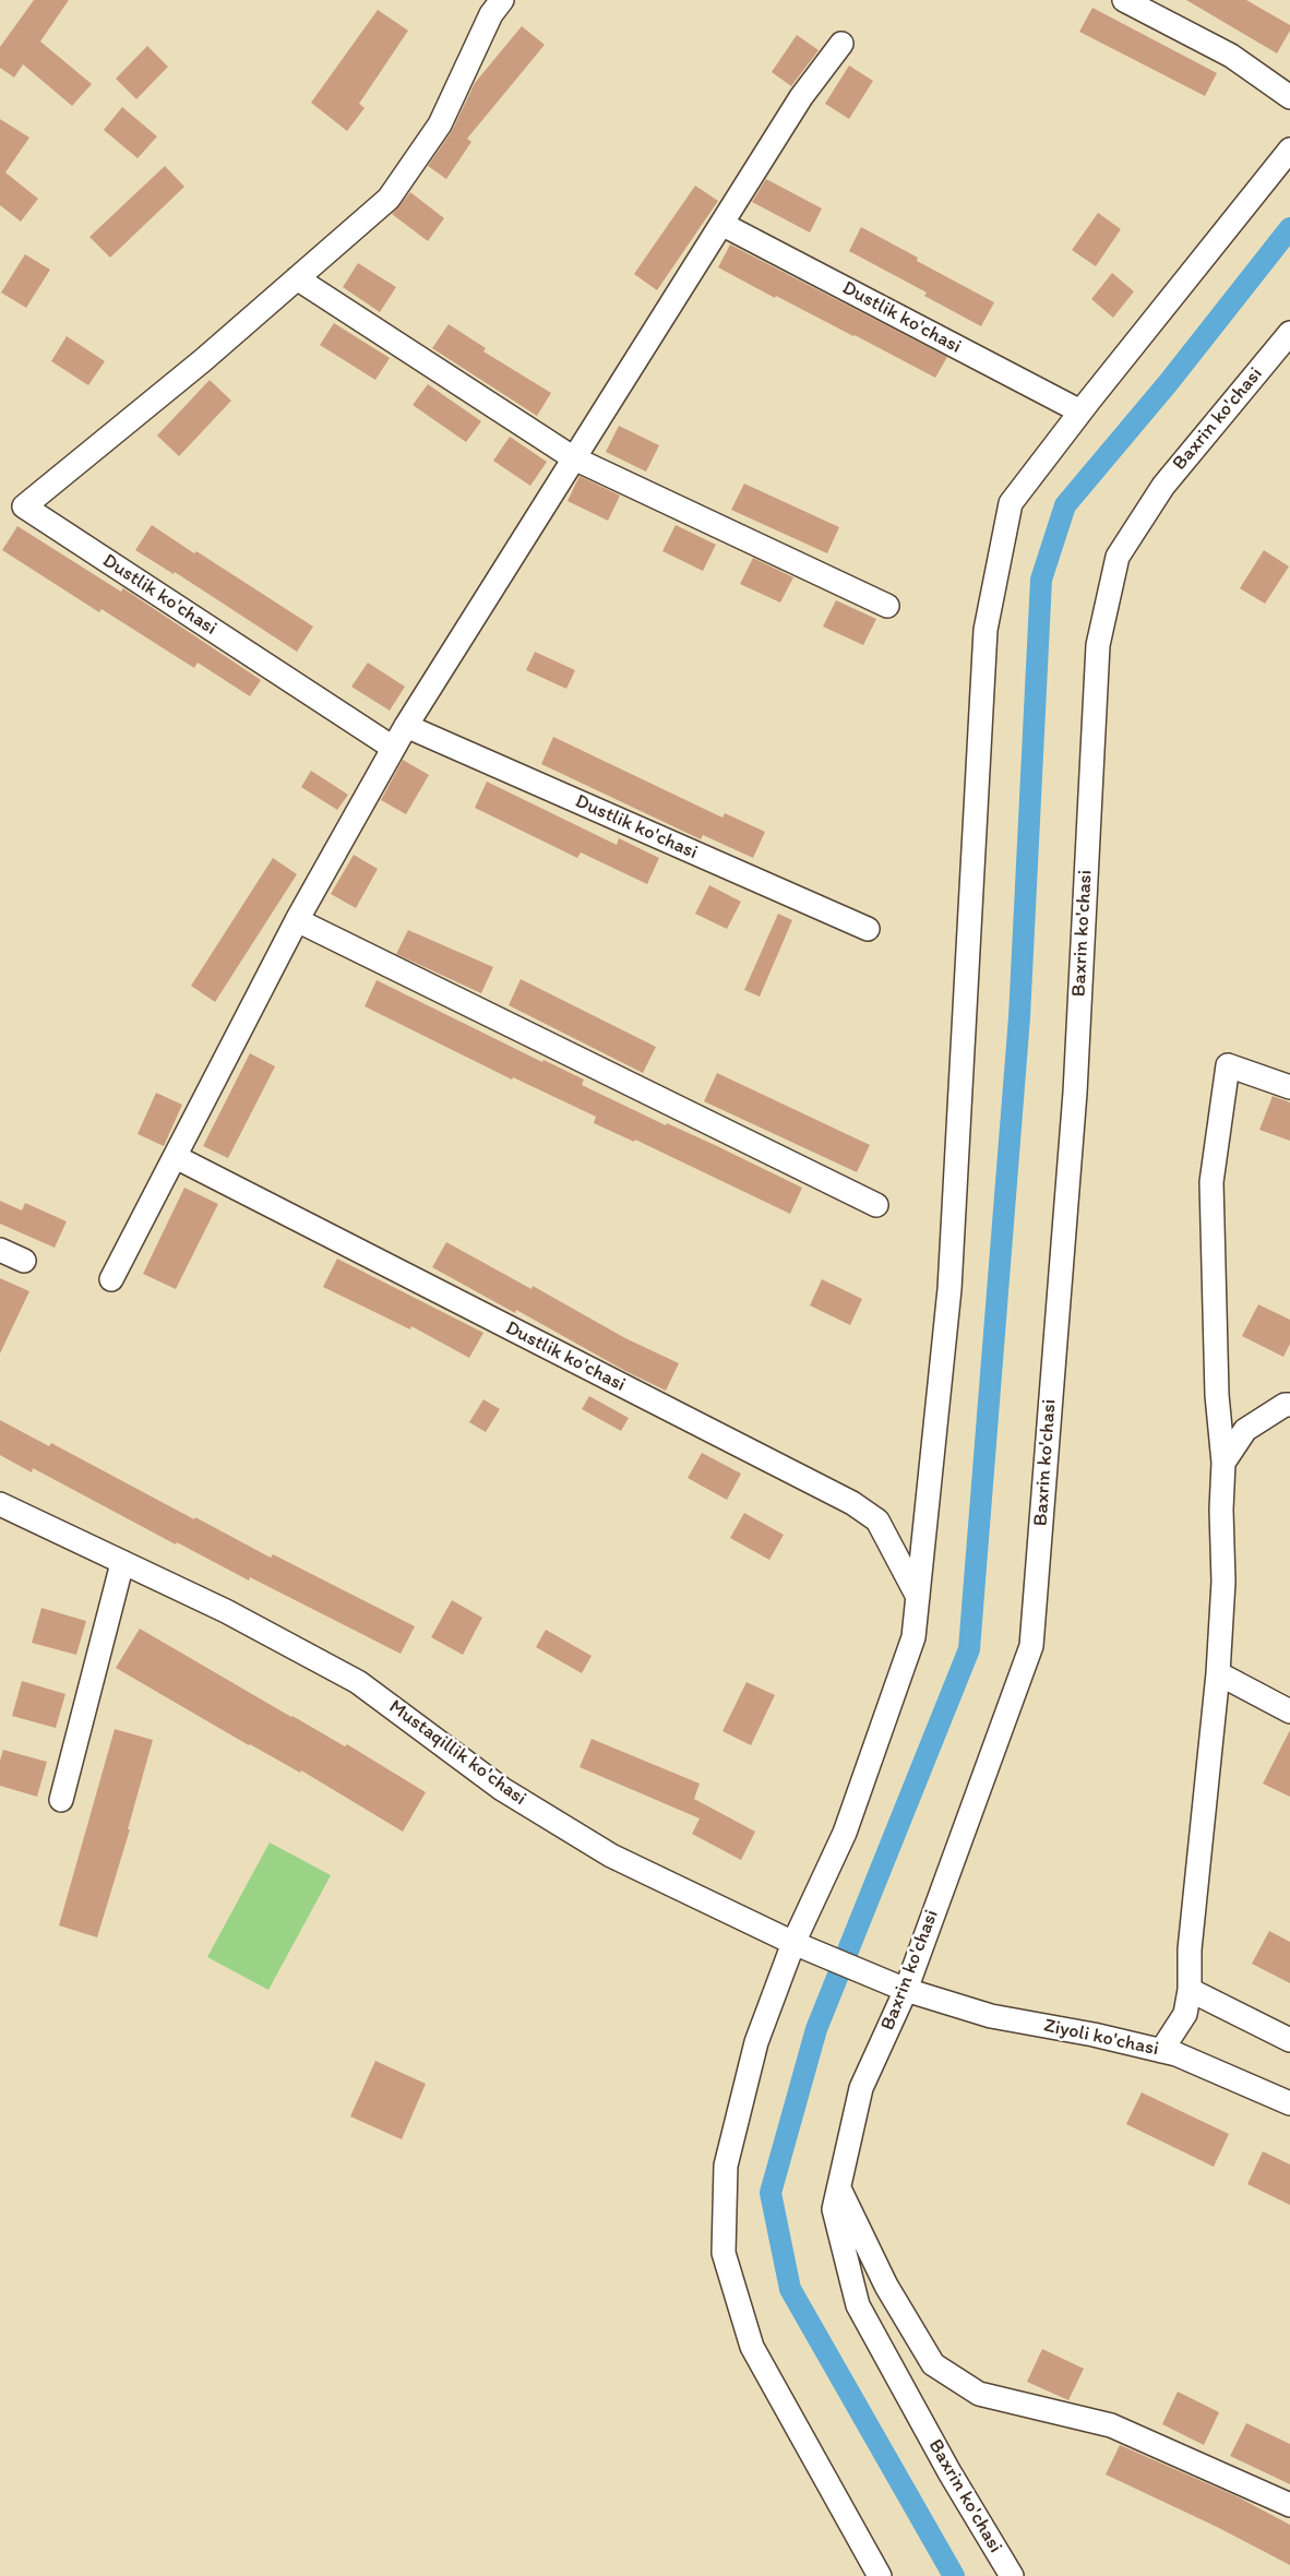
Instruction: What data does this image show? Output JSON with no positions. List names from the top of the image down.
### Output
{
  "streets": {
    "street": [
      "Dustlik ko'chasi",
      "Baxrin ko'chasi",
      "Mustaqillik ko'chasi",
      "Ziyoli ko'chasi"
    ]
  },
  "crossings": [
    ["Baxrin ko'chasi", "Mustaqillik ko'chasi"],
    ["Baxrin ko'chasi", "Ziyoli ko'chasi"],
    ["Mustaqillik ko'chasi", "Ziyoli ko'chasi"]
  ]
}
